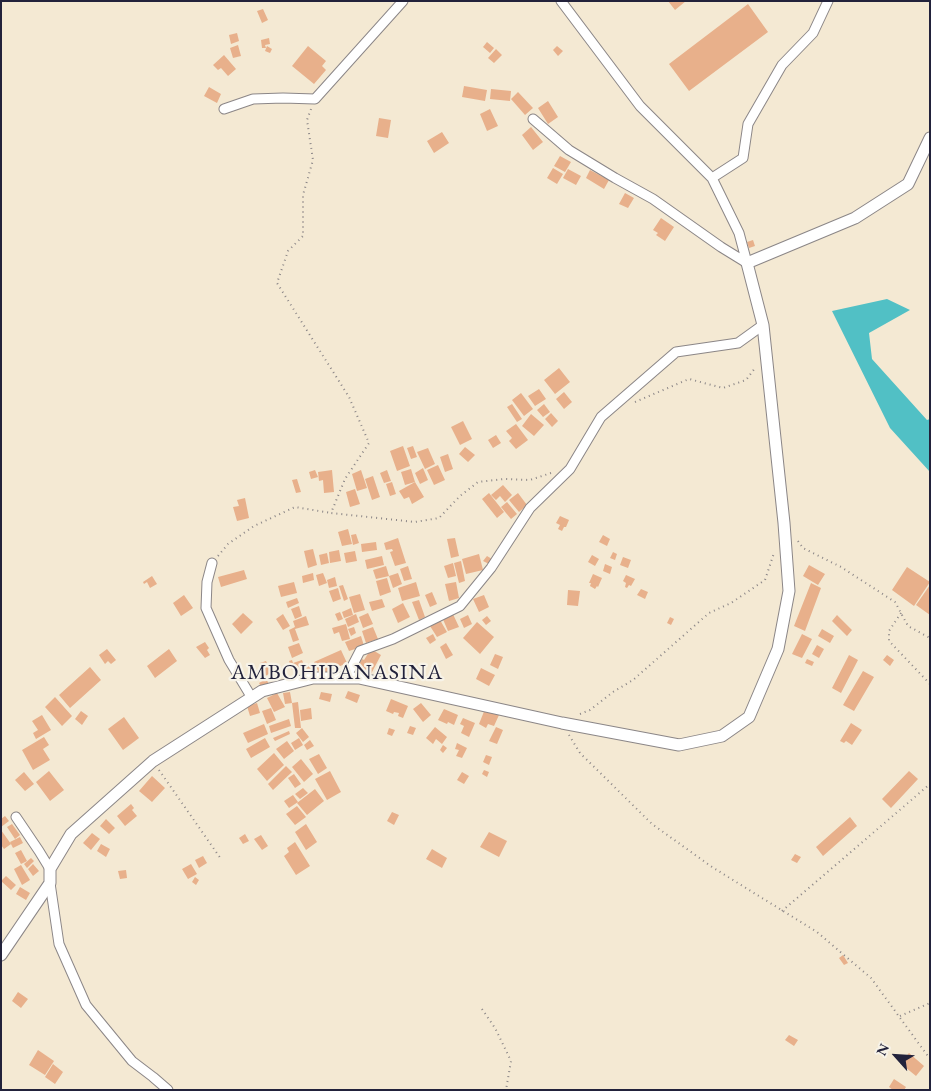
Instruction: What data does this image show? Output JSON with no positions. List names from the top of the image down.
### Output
{
  "districts": ["AMBOHIPANASINA"],
  "north": "top left"
}
